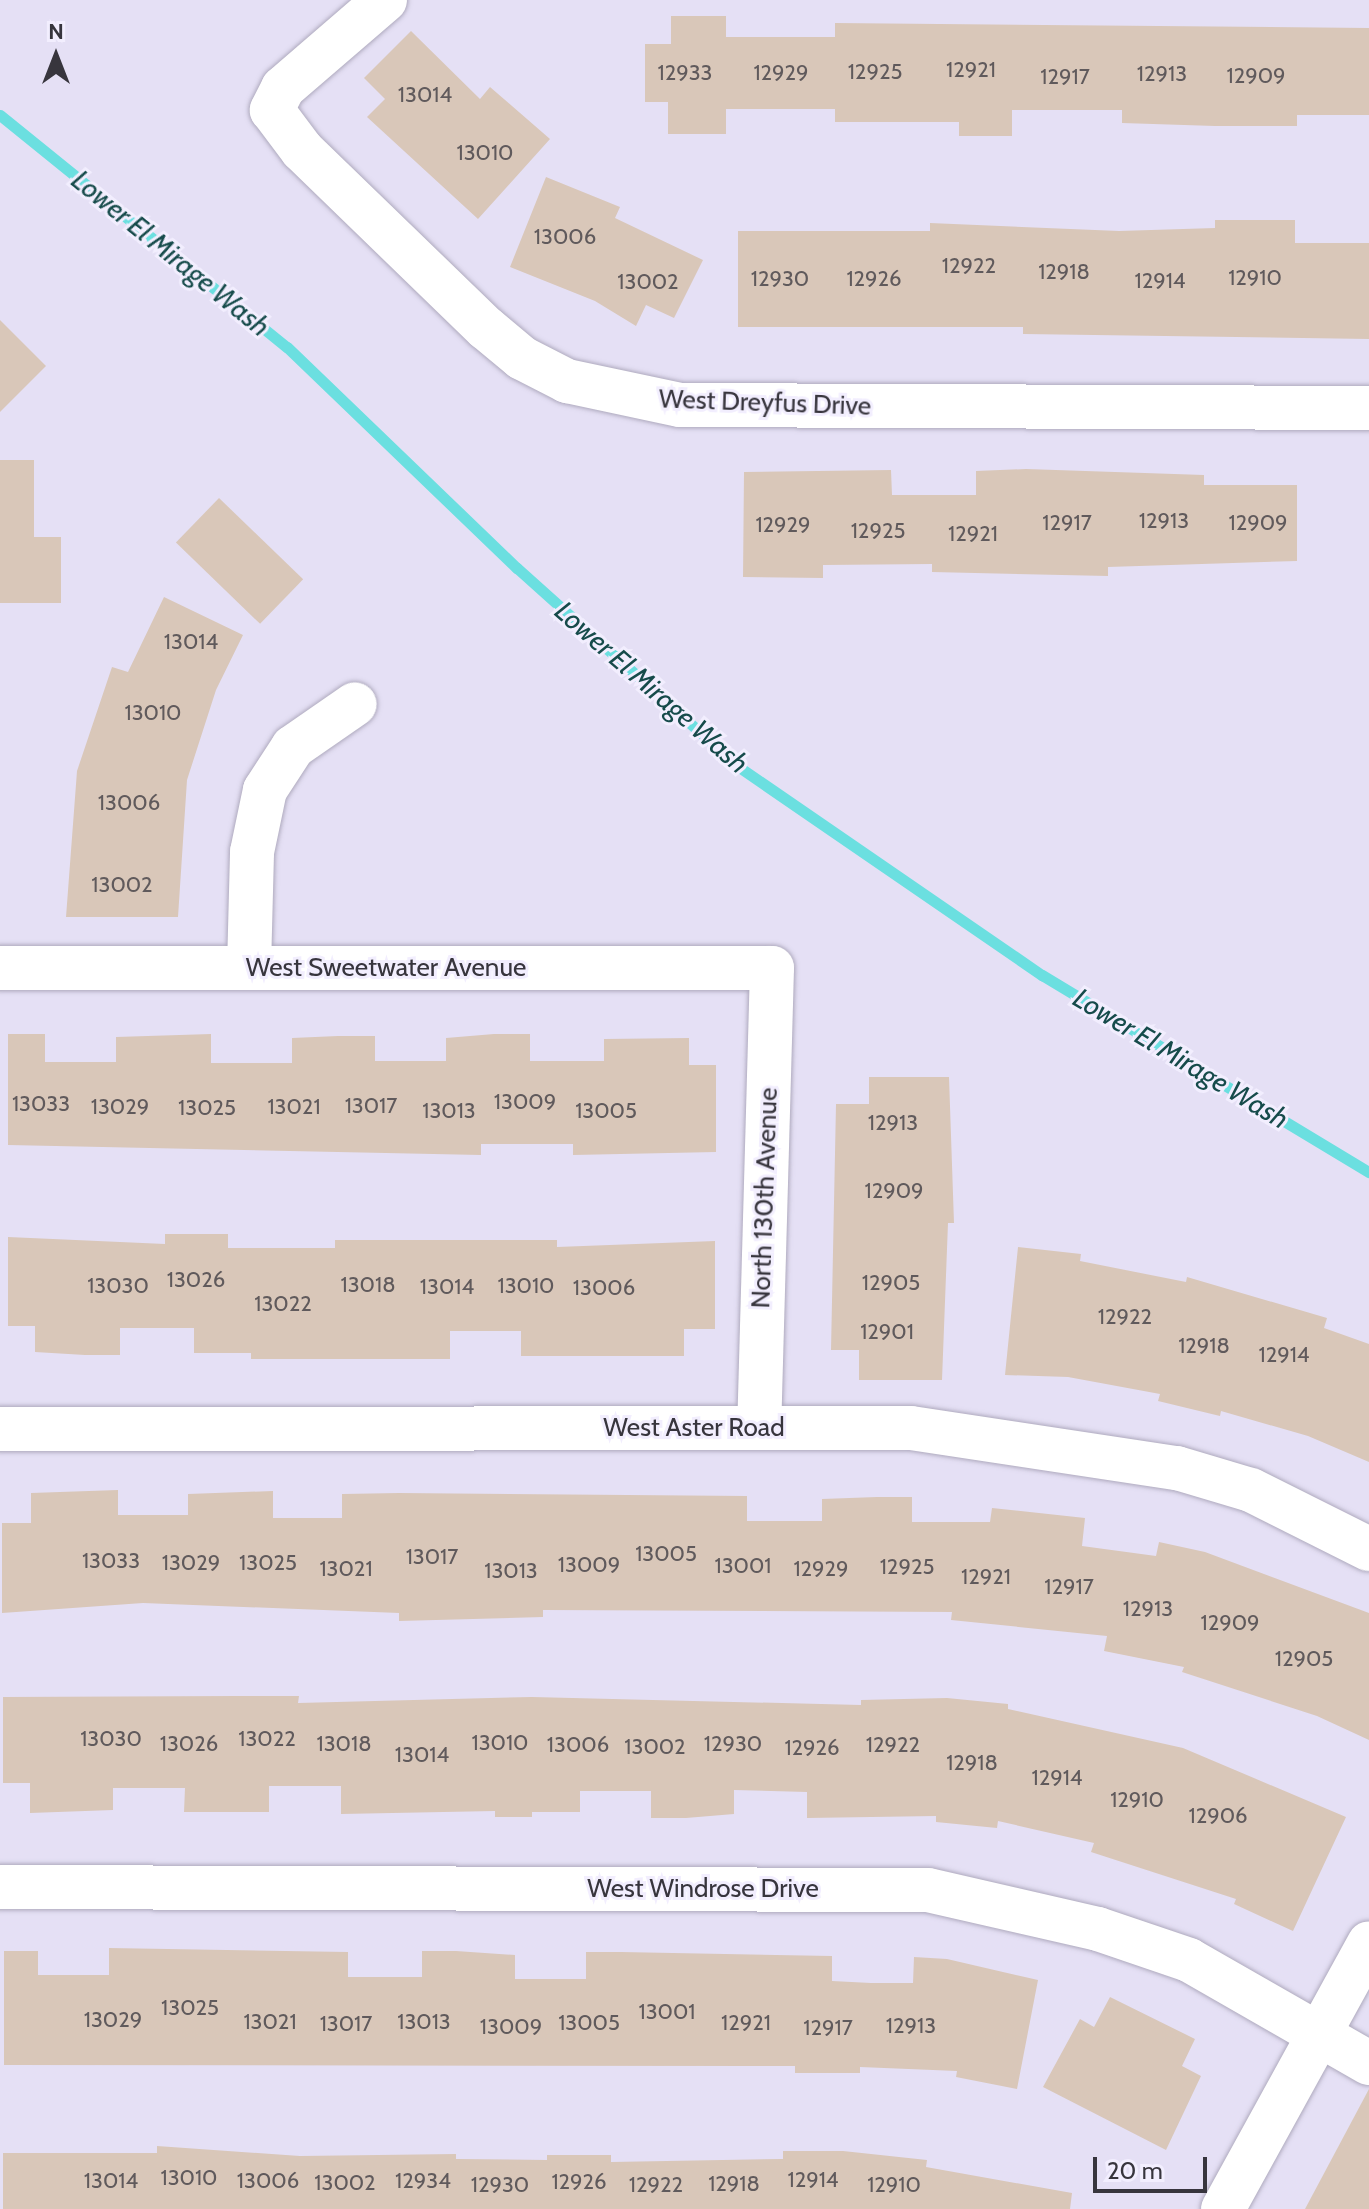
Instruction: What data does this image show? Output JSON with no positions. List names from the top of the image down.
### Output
{
  "streets": {
    "street": [
      "West Dreyfus Drive",
      "West Sweetwater Avenue",
      "North 130th Avenue",
      "West Aster Road",
      "West Windrose Drive"
    ]
  },
  "crossings": [
    ["West Sweetwater Avenue", "North 130th Avenue"],
    ["North 130th Avenue", "West Aster Road"]
  ],
  "water": ["Lower El Mirage Wash"],
  "house_numbers": [
    "12921",
    "12925",
    "12933",
    "12929",
    "12913",
    "12909",
    "12917",
    "13014",
    "13010",
    "13006",
    "12922",
    "12918",
    "12910",
    "12930",
    "12926",
    "12914",
    "13002",
    "12913",
    "12917",
    "12909",
    "12929",
    "12925",
    "12921",
    "13014",
    "13010",
    "13006",
    "13002",
    "13009",
    "13033",
    "13017",
    "13029",
    "13021",
    "13025",
    "13013",
    "13005",
    "12913",
    "12909",
    "13026",
    "12905",
    "13018",
    "13030",
    "13010",
    "13014",
    "13006",
    "13022",
    "12922",
    "12901",
    "12918",
    "12914",
    "13005",
    "13017",
    "13033",
    "13029",
    "13025",
    "13009",
    "13001",
    "12925",
    "13021",
    "12929",
    "13013",
    "12921",
    "12917",
    "12913",
    "12909",
    "12905",
    "13030",
    "13022",
    "13010",
    "13026",
    "13018",
    "12930",
    "13006",
    "12922",
    "13002",
    "12926",
    "13014",
    "12918",
    "12914",
    "12910",
    "12906",
    "13025",
    "13001",
    "13029",
    "13021",
    "13013",
    "13005",
    "12921",
    "13017",
    "12913",
    "13009",
    "12917",
    "13010",
    "12914",
    "13014",
    "13006",
    "12934",
    "12926",
    "13002",
    "12918",
    "12930",
    "12922",
    "12910"
  ],
  "scale_bar": "20 m",
  "north": "top"
}
